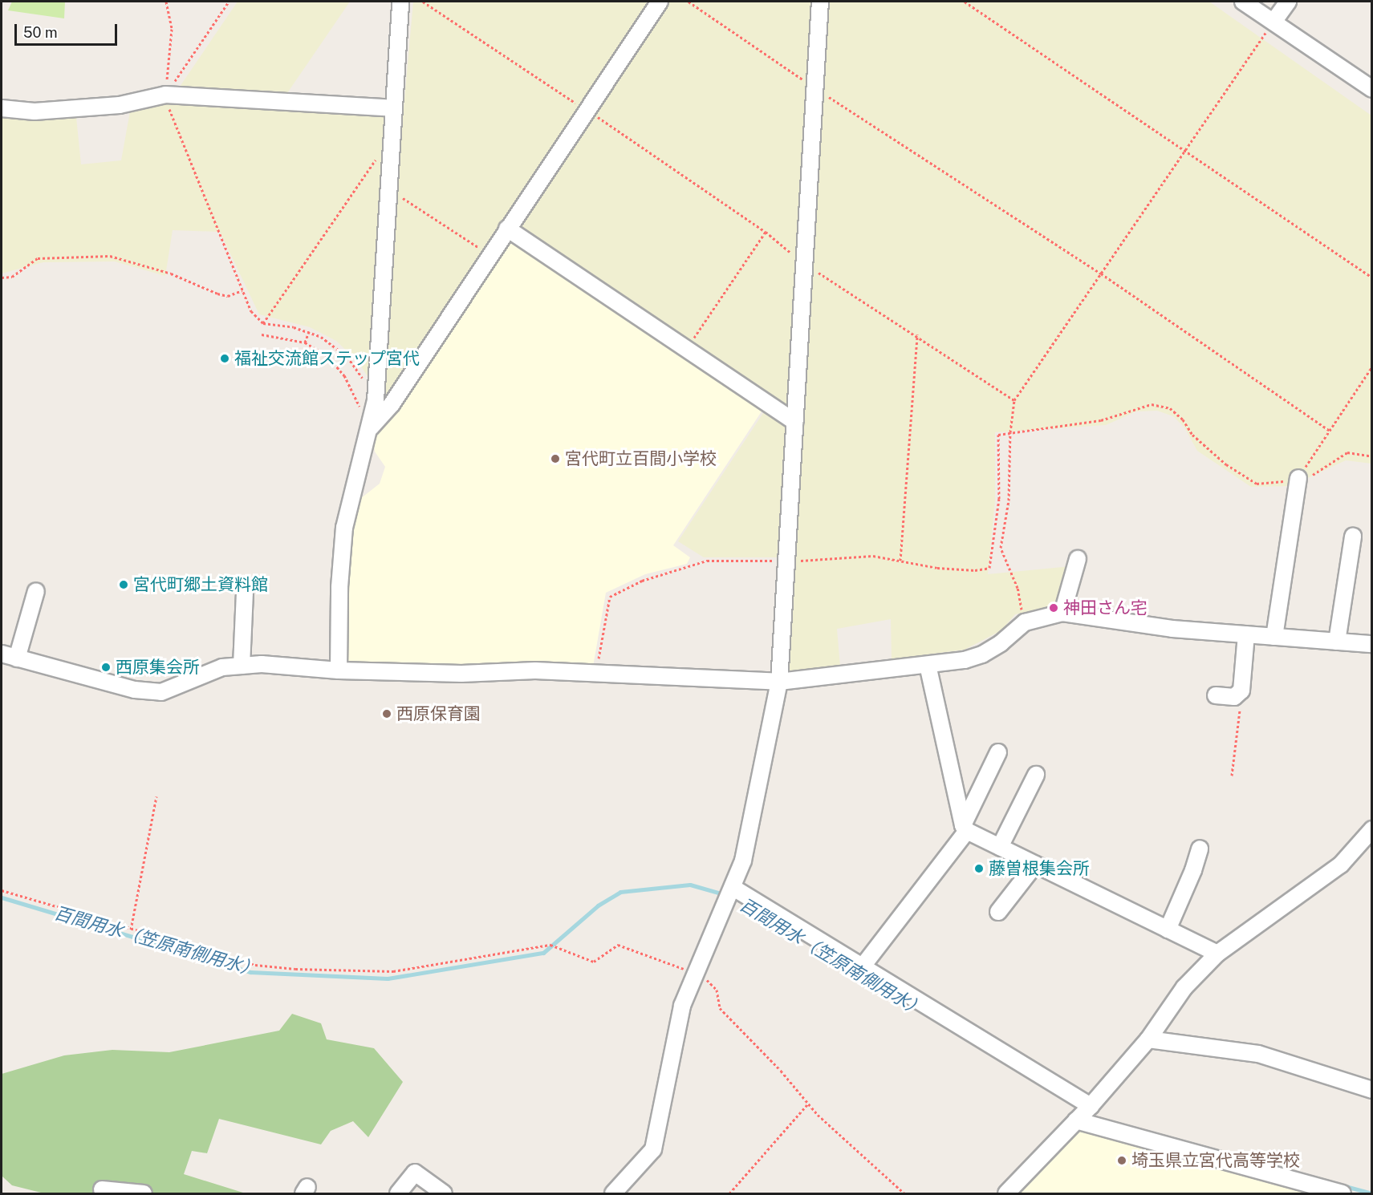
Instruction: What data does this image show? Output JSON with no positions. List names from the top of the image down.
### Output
{
  "water": ["百間用水（笠原南側用水）"],
  "places": [
    "福祉交流館ステップ宮代",
    "宮代町立百間小学校",
    "宮代町郷土資料館",
    "神田さん宅",
    "西原集会所",
    "西原保育園",
    "藤曽根集会所",
    "埼玉県立宮代高等学校"
  ],
  "scale_bar": "50 m"
}
